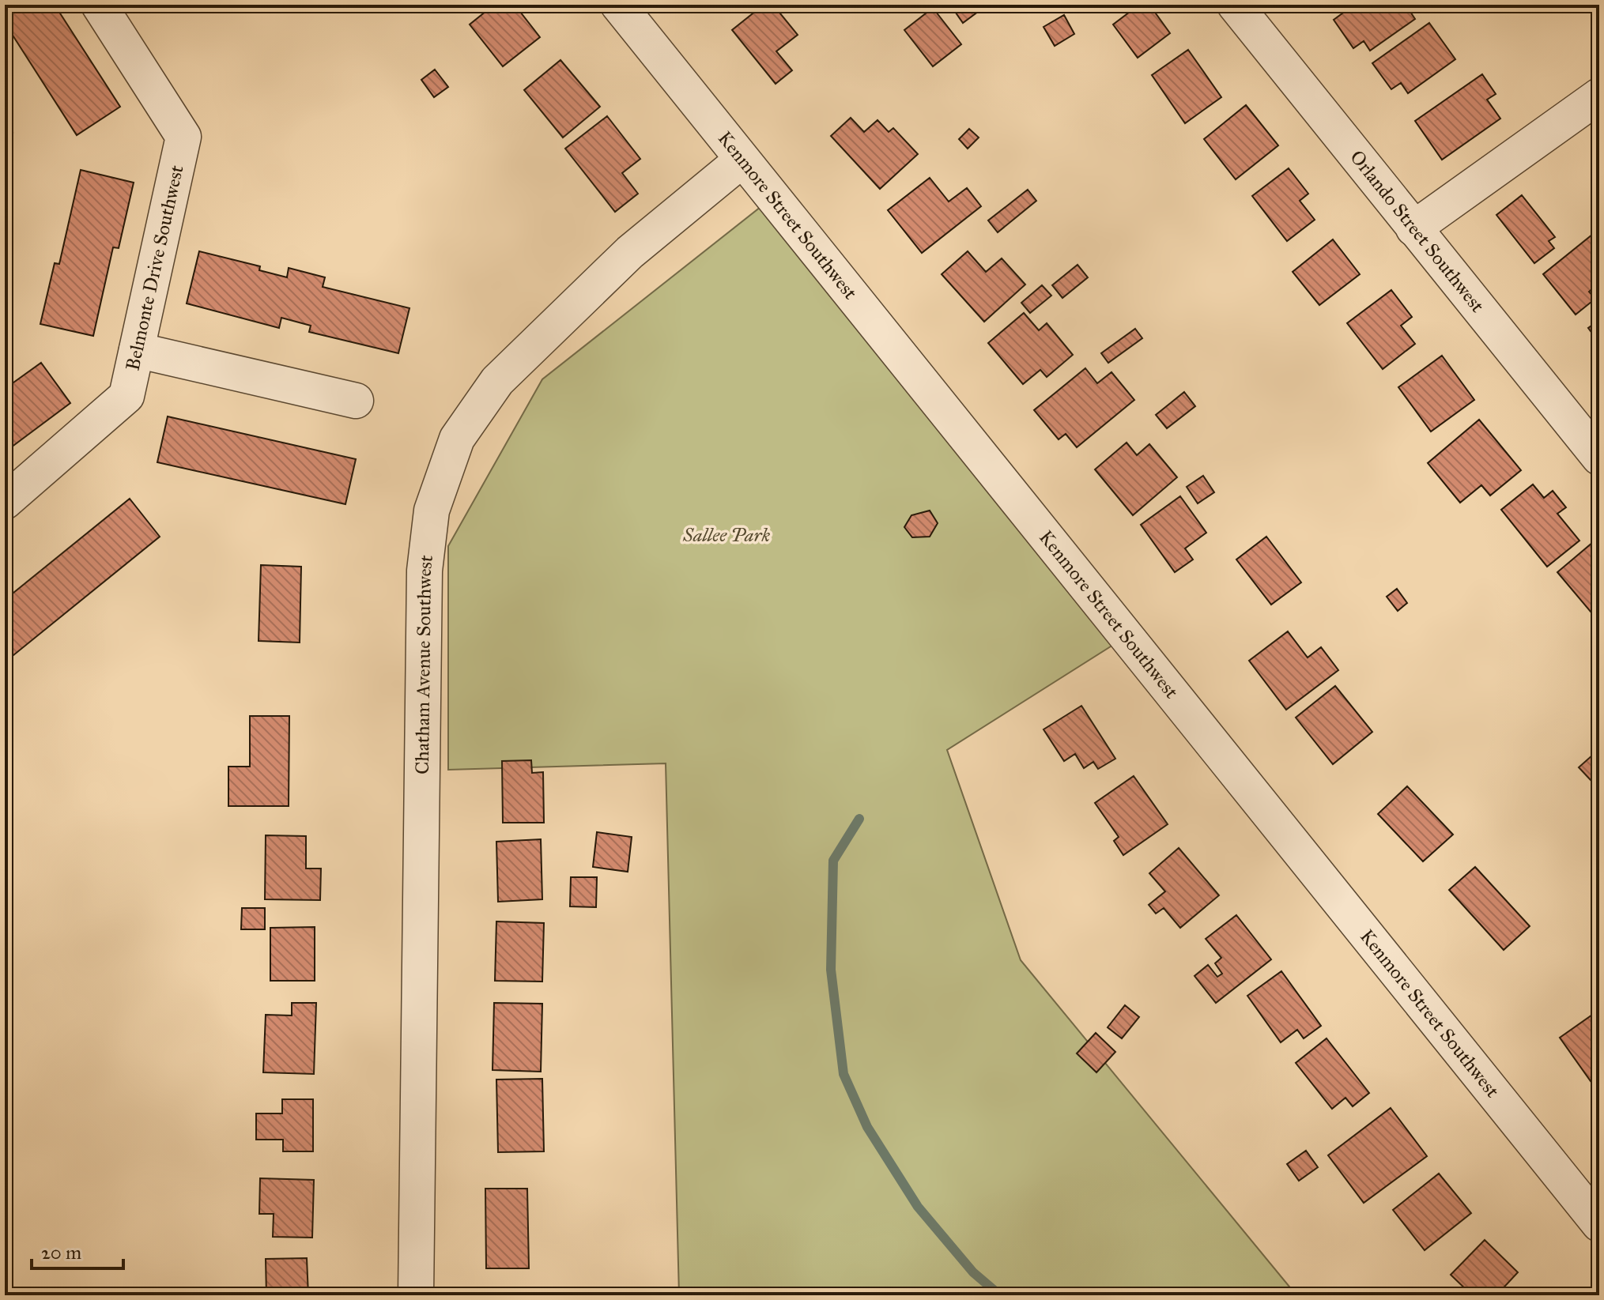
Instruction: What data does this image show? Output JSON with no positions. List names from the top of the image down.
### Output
{
  "streets": {
    "street": [
      "Kenmore Street Southwest",
      "Orlando Street Southwest",
      "Belmonte Drive Southwest",
      "Chatham Avenue Southwest"
    ]
  },
  "crossings": [
    ["Kenmore Street Southwest", "Chatham Avenue Southwest"]
  ],
  "parks": ["Sallee Park"],
  "scale_bar": "20 m"
}
